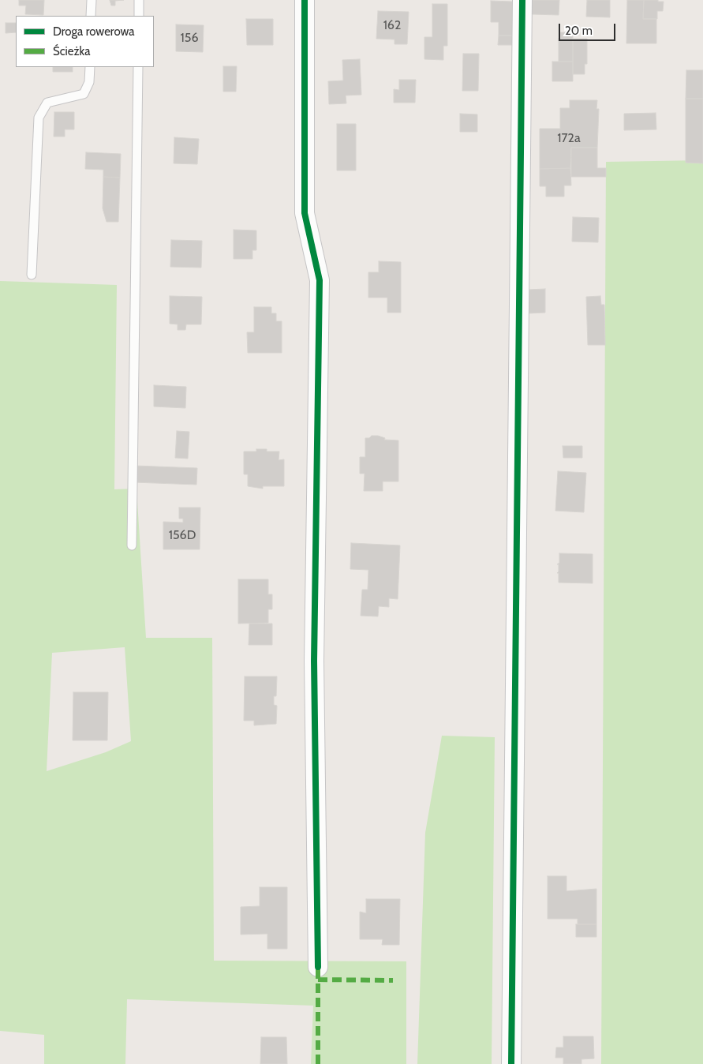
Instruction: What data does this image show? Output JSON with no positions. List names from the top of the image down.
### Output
{
  "house_numbers": [
    "162",
    "156",
    "172a",
    "156D"
  ],
  "legend": ["Droga rowerowa", "Ścieżka"],
  "scale_bar": "20 m"
}
